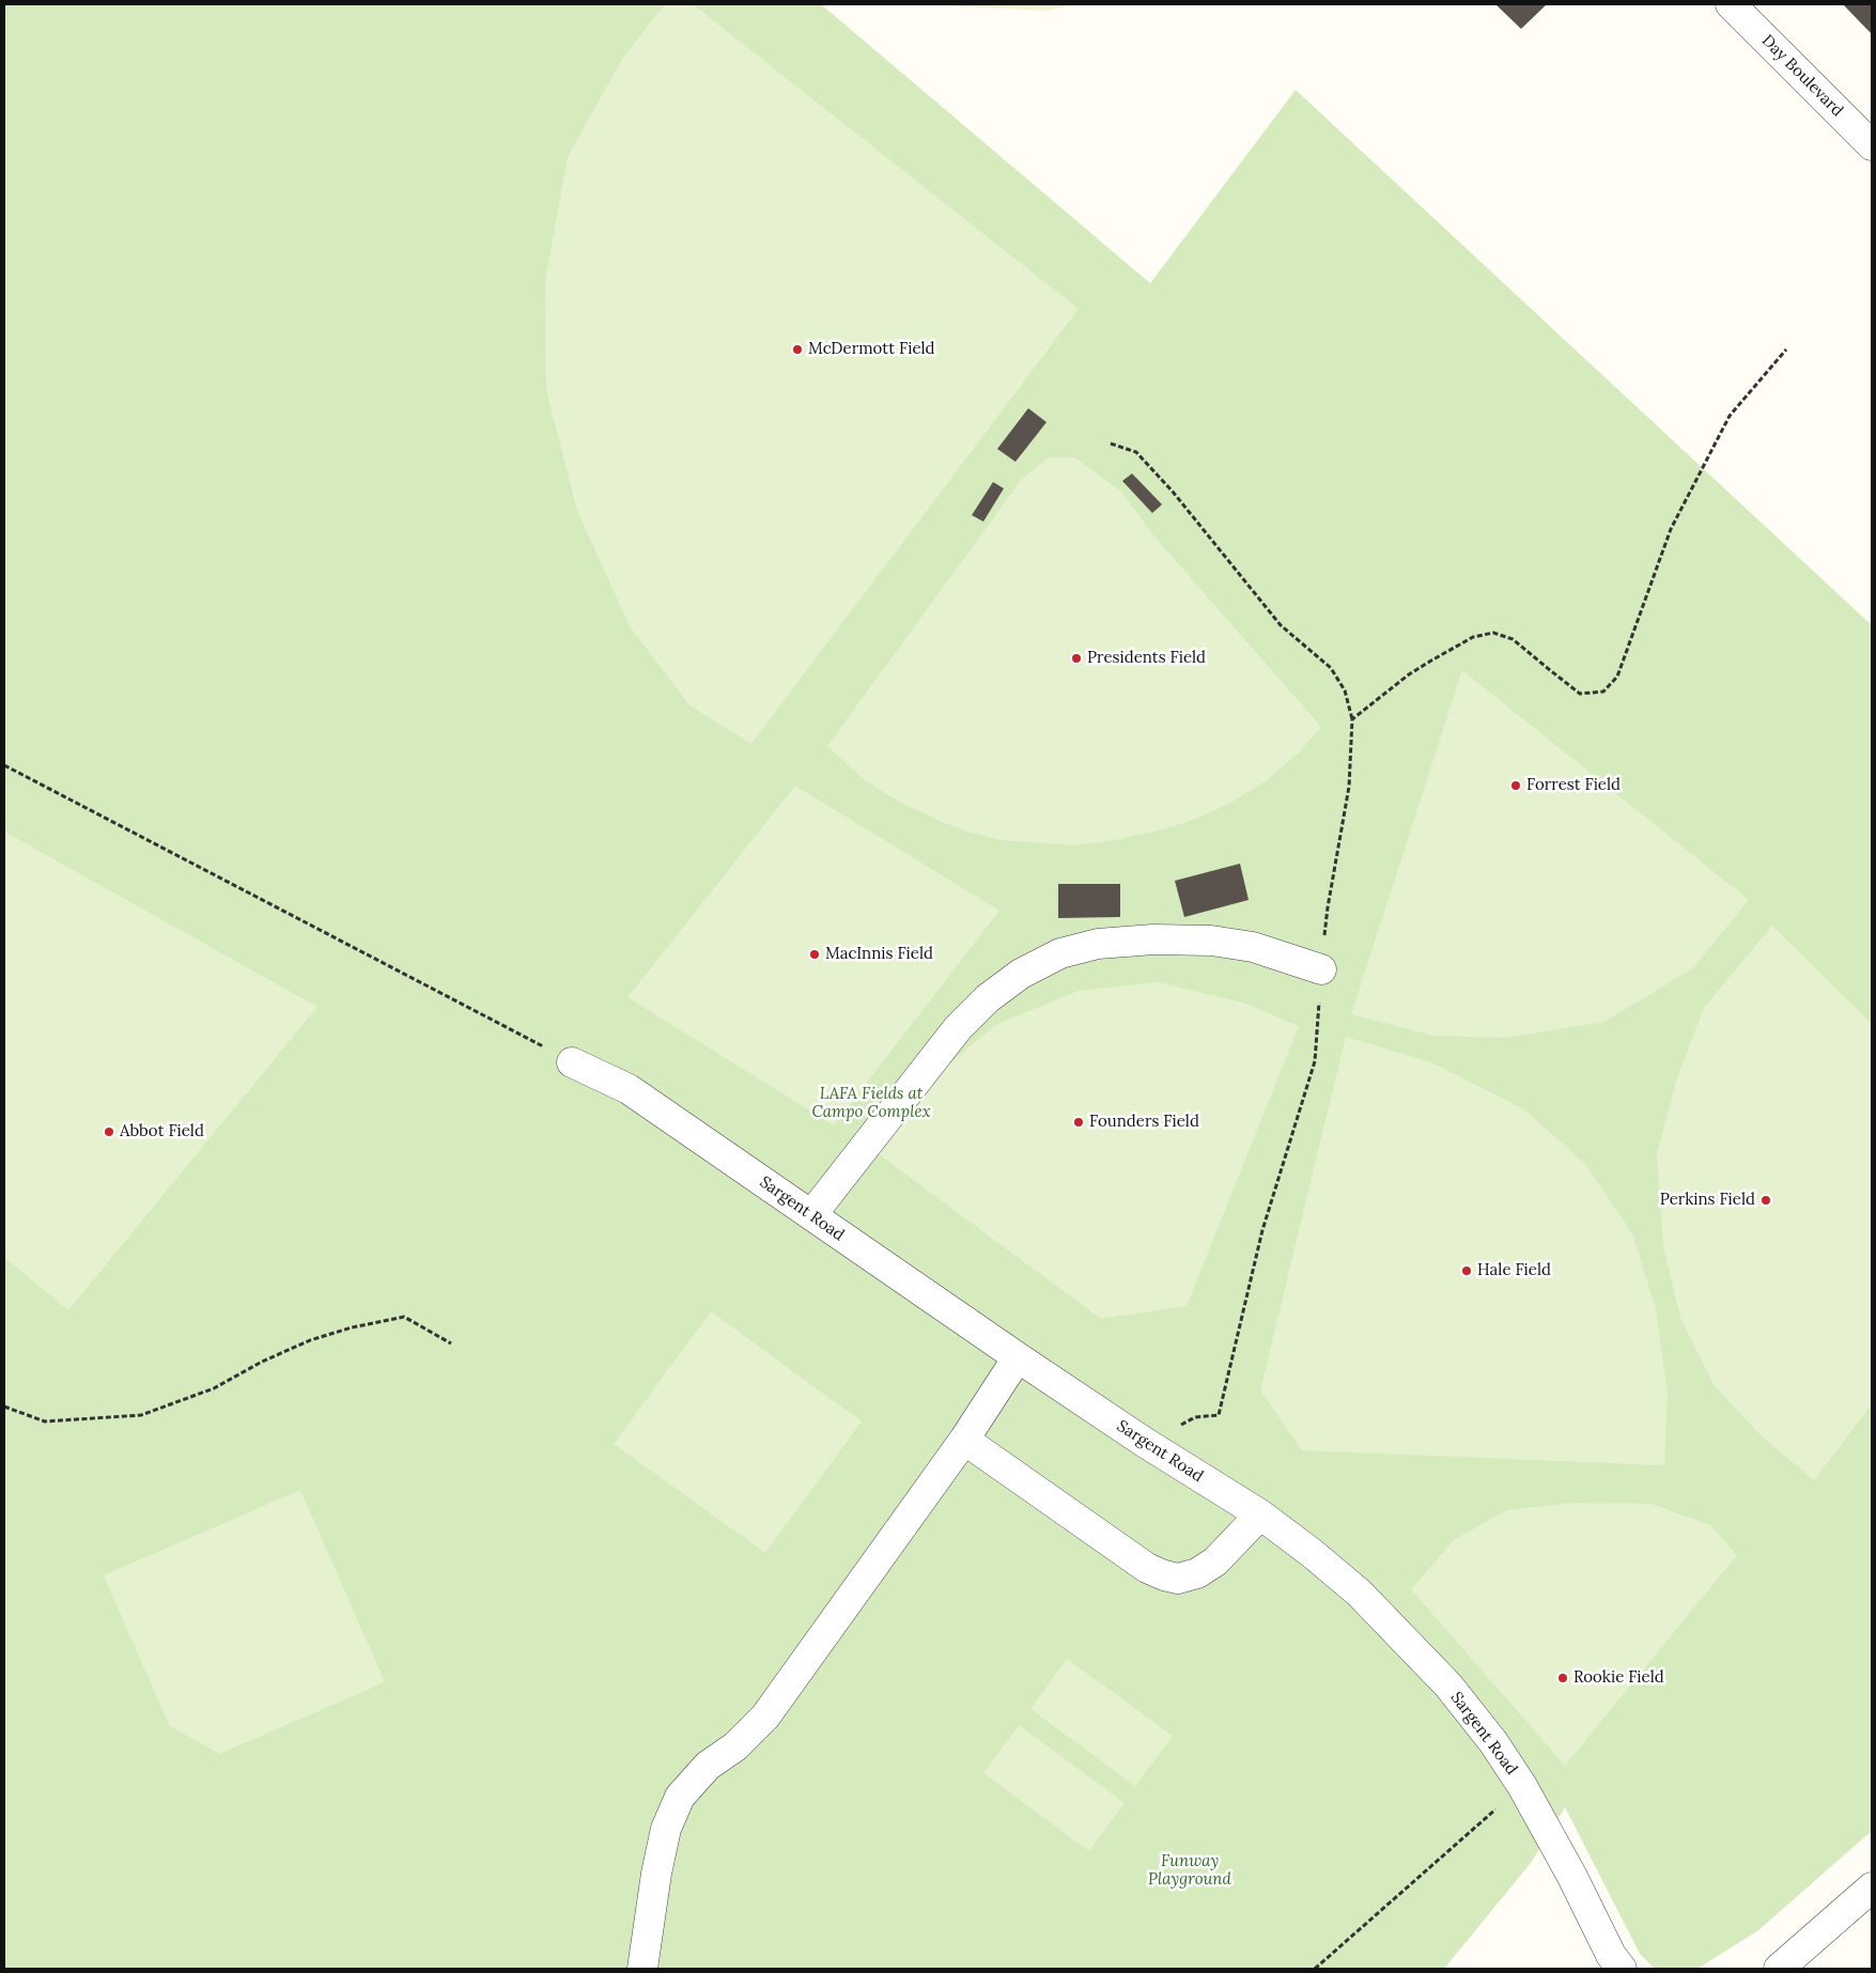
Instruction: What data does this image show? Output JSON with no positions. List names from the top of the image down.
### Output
{
  "streets": {
    "street": ["Day Boulevard", "Sargent Road"]
  },
  "parks": ["LAFA Fields at Campo Complex", "Funway Playground"],
  "places": [
    "McDermott Field",
    "Presidents Field",
    "Forrest Field",
    "MacInnis Field",
    "Founders Field",
    "Abbot Field",
    "Perkins Field",
    "Hale Field",
    "Rookie Field"
  ]
}
